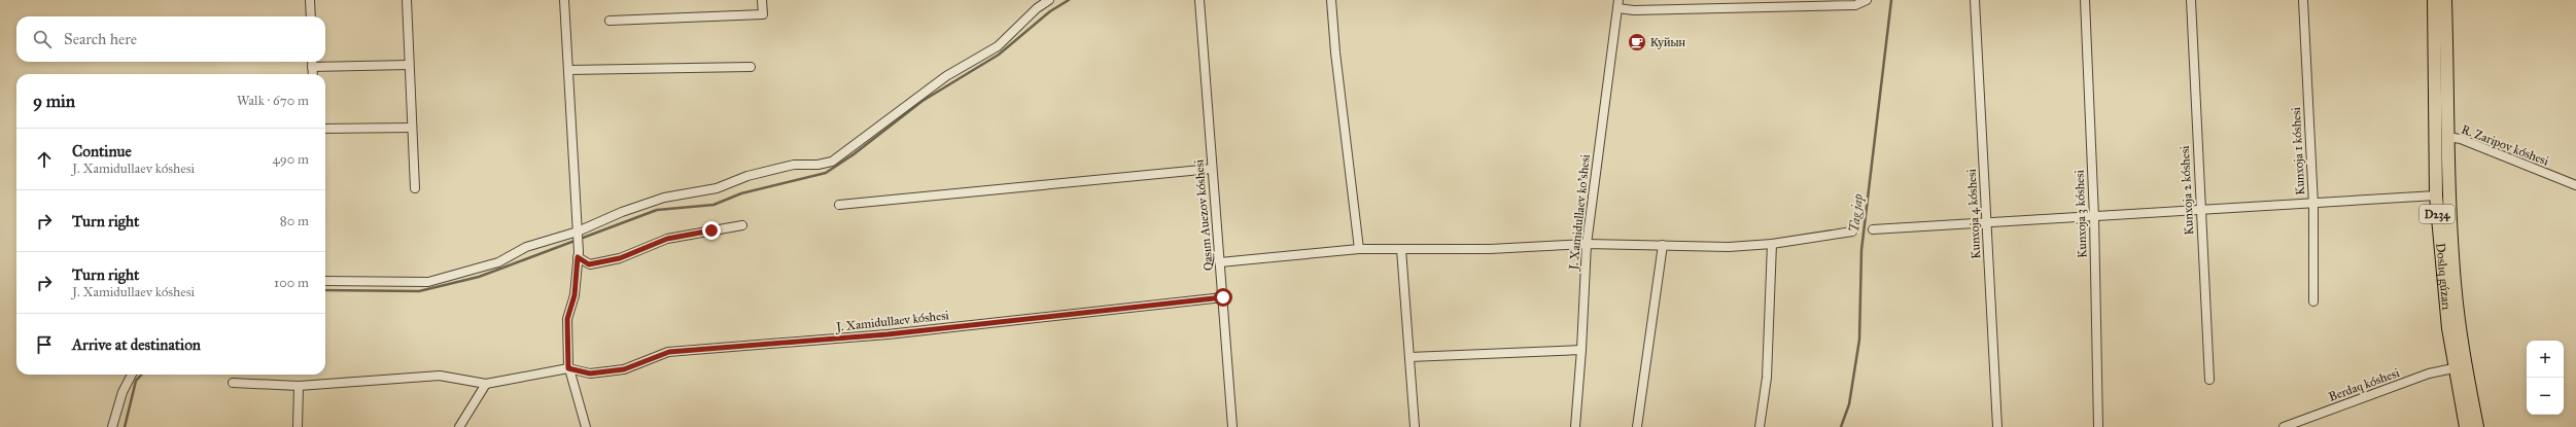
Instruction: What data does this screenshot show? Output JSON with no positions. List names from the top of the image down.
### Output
{
  "streets": {
    "main road": ["D234", "Doslıq gúzarı"],
    "street": [
      "R. Zaripov kóshesi",
      "Kunxoja 1 kóshesi",
      "Kunxoja 2 kóshesi",
      "J. Xamidullaev ko'shesi",
      "Kunxoja 4 kóshesi",
      "Kunxoja 3 kóshesi",
      "Qasım Auezov kóshesi",
      "J. Xamidullaev kóshesi",
      "Berdaq kóshesi"
    ]
  },
  "crossings": [
    ["R. Zaripov kóshesi", "Doslıq gúzarı"],
    ["Qasım Auezov kóshesi", "J. Xamidullaev kóshesi"],
    ["Doslıq gúzarı", "Berdaq kóshesi"]
  ],
  "water": ["Tag jap"],
  "places": {
    "cafe": ["Куйын"]
  },
  "page": {
    "search": "Search here",
    "heading": ["9 min", "Walk · 670 m"],
    "list": [
      ["Continue", "J. Xamidullaev kóshesi", "490 m"],
      ["Turn right", "80 m"],
      ["Turn right", "J. Xamidullaev kóshesi", "100 m"],
      "Arrive at destination"
    ],
    "map_buttons": ["+", "−"]
  }
}
